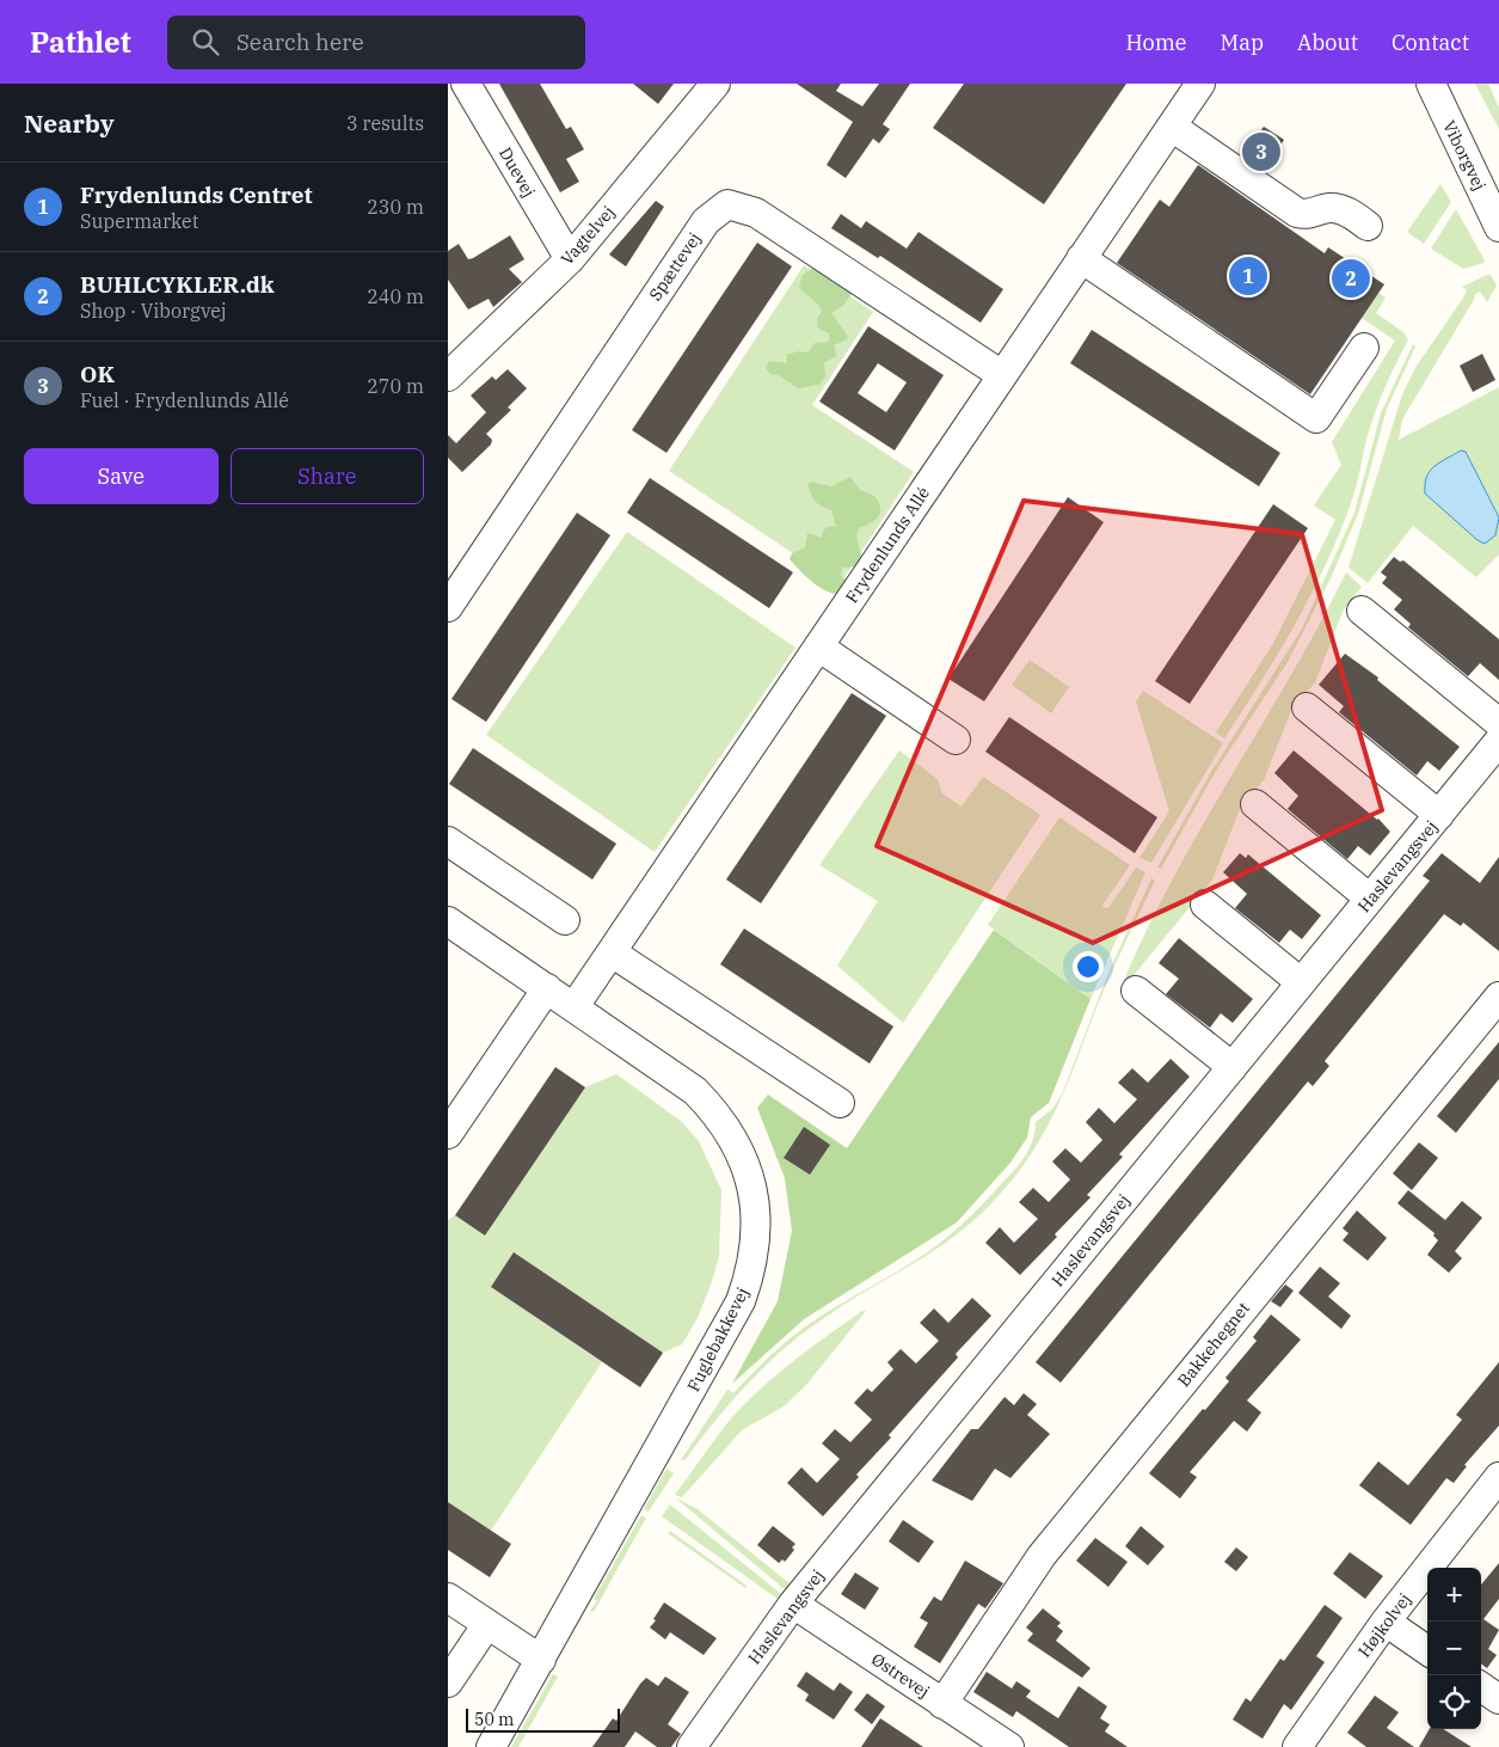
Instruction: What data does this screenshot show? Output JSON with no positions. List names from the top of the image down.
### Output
{
  "streets": {
    "street": [
      "Viborgvej",
      "Duevej",
      "Vagtelvej",
      "Spættevej",
      "Frydenlunds Allé",
      "Haslevangsvej",
      "Fuglebakkevej",
      "Bakkehegnet",
      "Højkolvej",
      "Østrevej"
    ]
  },
  "crossings": [
    ["Duevej", "Vagtelvej"],
    ["Spættevej", "Frydenlunds Allé"],
    ["Frydenlunds Allé", "Fuglebakkevej"],
    ["Haslevangsvej", "Østrevej"],
    ["Bakkehegnet", "Østrevej"]
  ],
  "scale_bar": "50 m",
  "page": {
    "header": "Pathlet",
    "search": "Search here",
    "nav": [
      "Home",
      "Map",
      "About",
      "Contact"
    ],
    "heading": ["Nearby", "3 results"],
    "pins": ["3", "1", "2"],
    "list": [
      {
        "mark": "1",
        "name": "Frydenlunds Centret",
        "note": "Supermarket",
        "value": "230 m"
      },
      {
        "mark": "2",
        "name": "BUHLCYKLER.dk",
        "note": "Shop · Viborgvej",
        "value": "240 m"
      },
      {
        "mark": "3",
        "name": "OK",
        "note": "Fuel · Frydenlunds Allé",
        "value": "270 m"
      }
    ],
    "buttons": ["Save", "Share"],
    "map_buttons": ["+", "−"],
    "scale": "50 m"
  }
}
